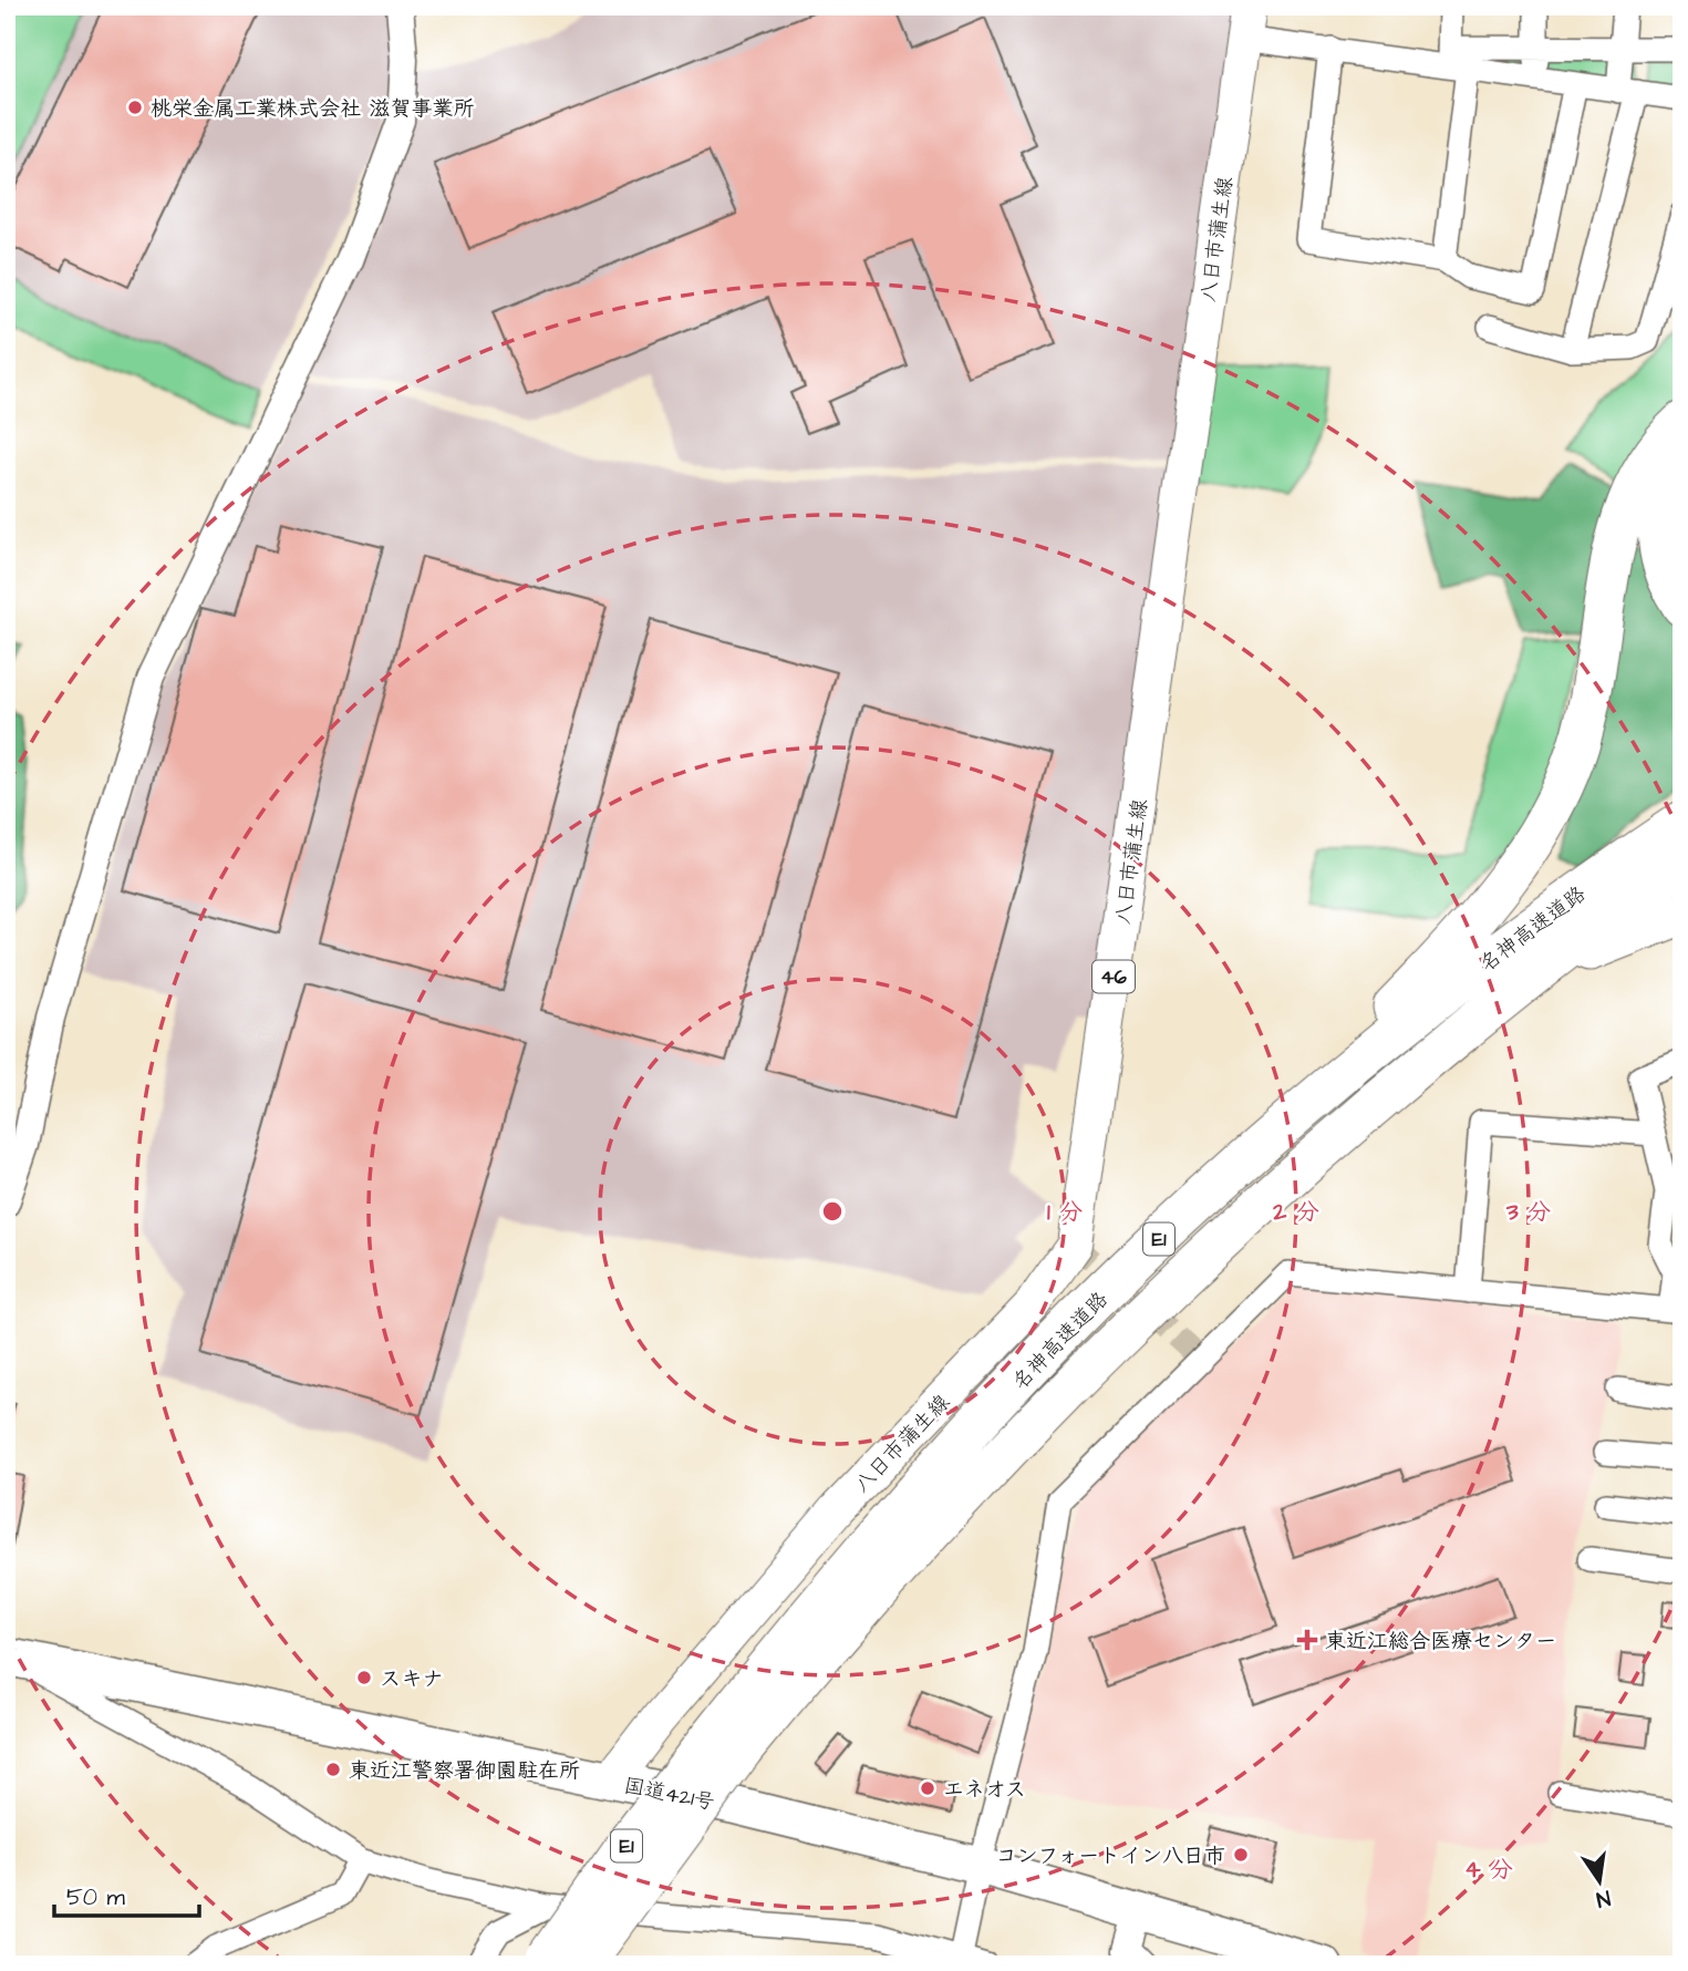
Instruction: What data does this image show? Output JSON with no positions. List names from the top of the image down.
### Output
{
  "streets": {
    "highway": ["名神高速道路", "E1", "国道421号"],
    "main road": ["八日市蒲生線", "46"]
  },
  "crossings": [
    ["八日市蒲生線", "国道421号"]
  ],
  "places": {
    "other": [
      "桃栄金属工業株式会社 滋賀事業所",
      "スキナ",
      "東近江警察署御園駐在所",
      "エネオス",
      "コンフォートイン八日市"
    ],
    "health": ["東近江総合医療センター"]
  },
  "scale_bar": "50 m",
  "north": "bottom",
  "rings": [
    "1 分",
    "2 分",
    "3 分",
    "4 分"
  ]
}
